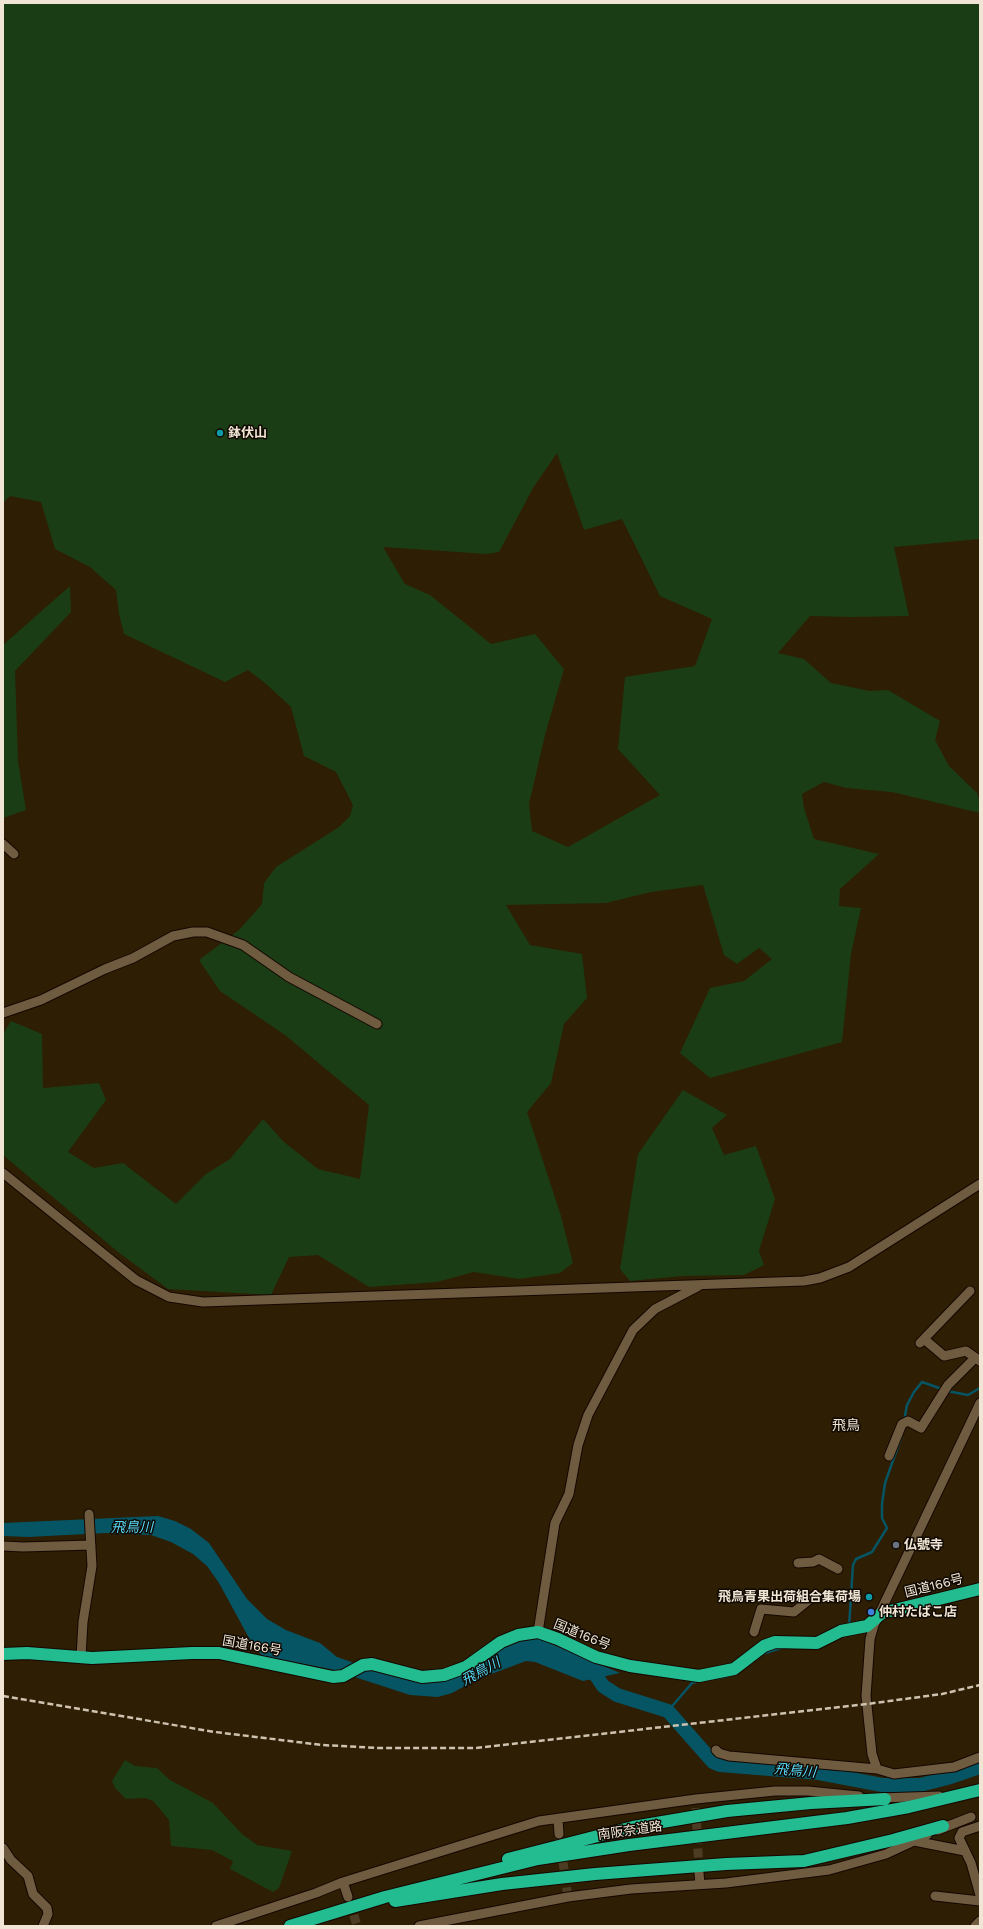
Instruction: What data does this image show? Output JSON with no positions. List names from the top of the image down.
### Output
{
  "streets": {
    "highway": ["国道166号", "南阪奈道路"]
  },
  "districts": ["飛鳥"],
  "water": ["飛鳥川"],
  "places": [
    "鉢伏山",
    "仏號寺",
    "飛鳥青果出荷組合集荷場",
    "仲村たばこ店"
  ]
}
